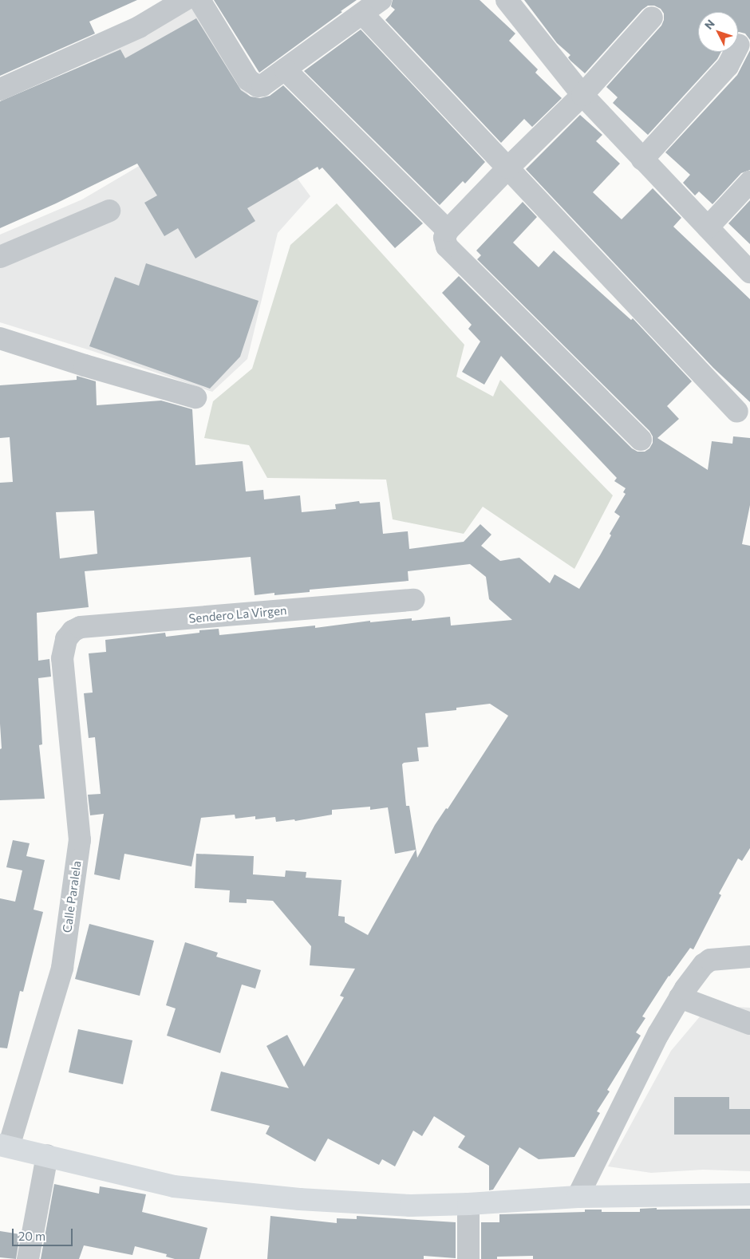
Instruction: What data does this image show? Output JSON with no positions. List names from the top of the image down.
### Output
{
  "streets": {
    "street": ["Sendero La Virgen", "Calle Paralela"]
  },
  "crossings": [
    ["Sendero La Virgen", "Calle Paralela"]
  ],
  "scale_bar": "20 m",
  "north": "top left"
}
